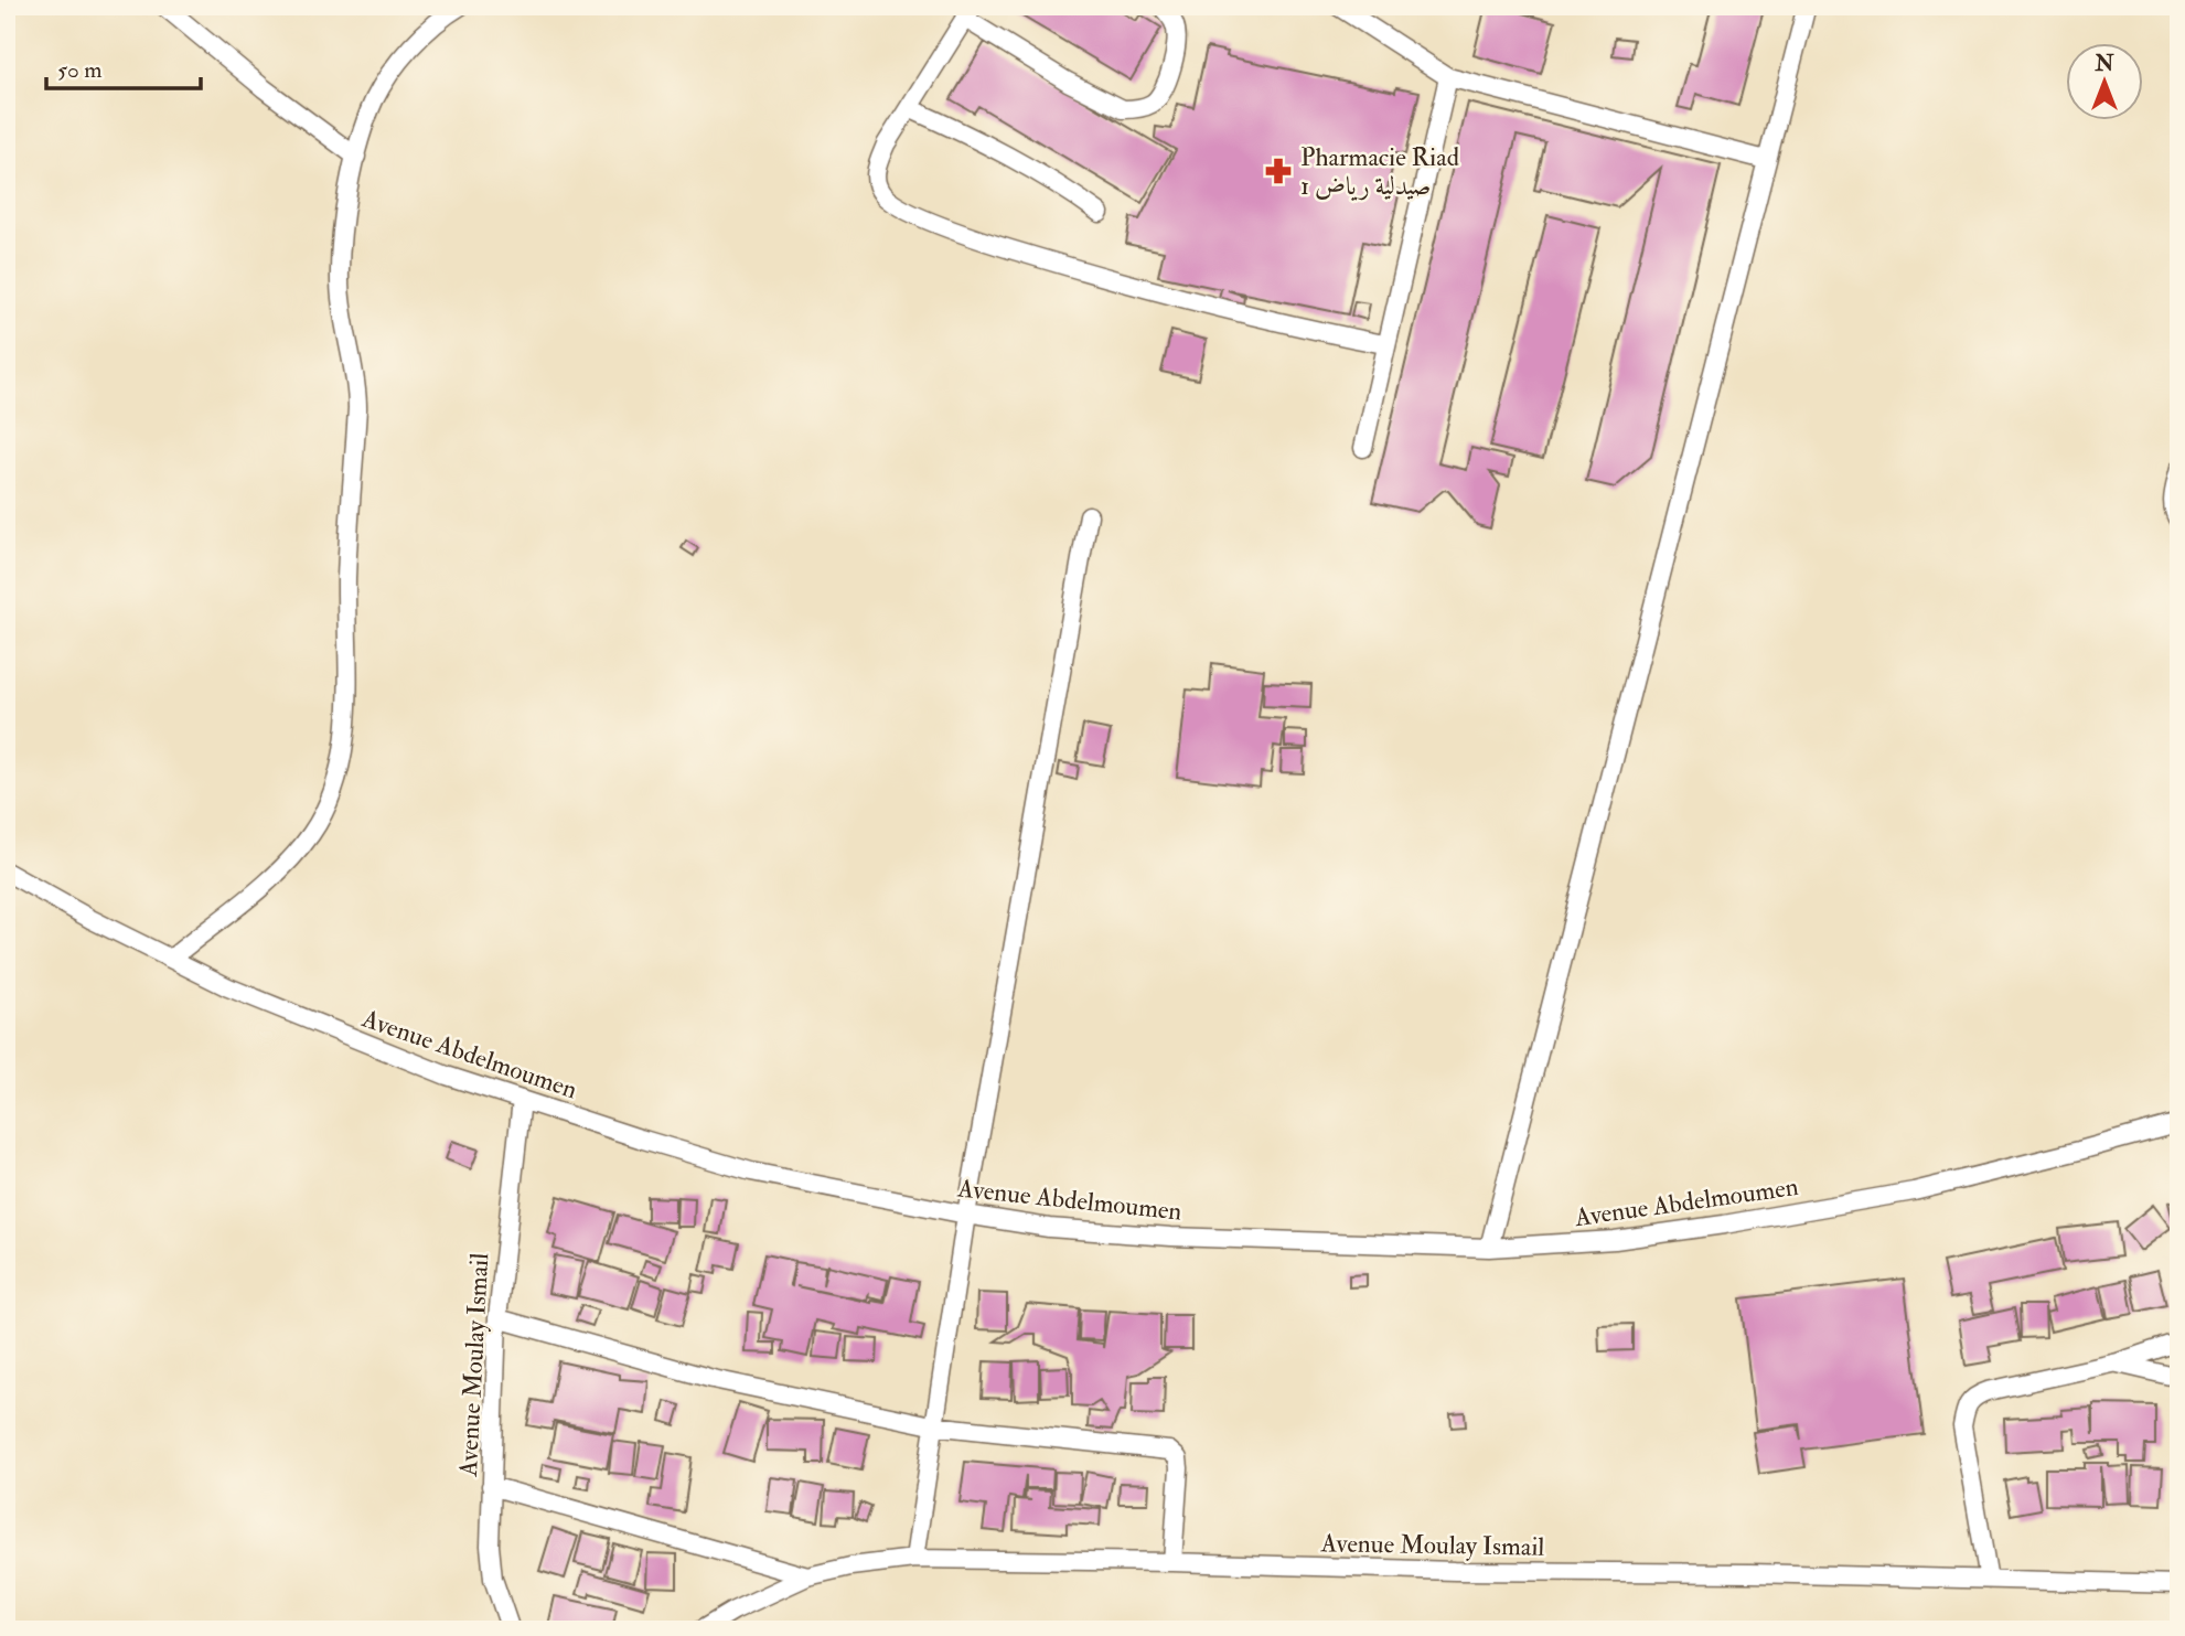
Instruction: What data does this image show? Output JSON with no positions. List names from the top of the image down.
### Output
{
  "streets": {
    "street": ["Avenue Abdelmoumen", "Avenue Moulay Ismail"]
  },
  "crossings": [
    ["Avenue Abdelmoumen", "Avenue Moulay Ismail"]
  ],
  "places": {
    "pharmacy": ["Pharmacie Riad 1 صيدلية رياض"]
  },
  "scale_bar": "50 m",
  "north": "top"
}
